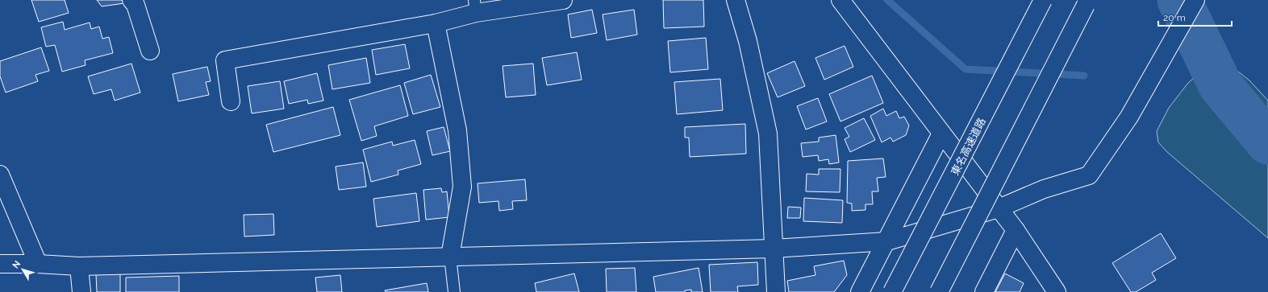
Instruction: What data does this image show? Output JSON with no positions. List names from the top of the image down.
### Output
{
  "streets": {
    "main road": ["東名高速道路"]
  },
  "scale_bar": "20 m",
  "north": "top left"
}
